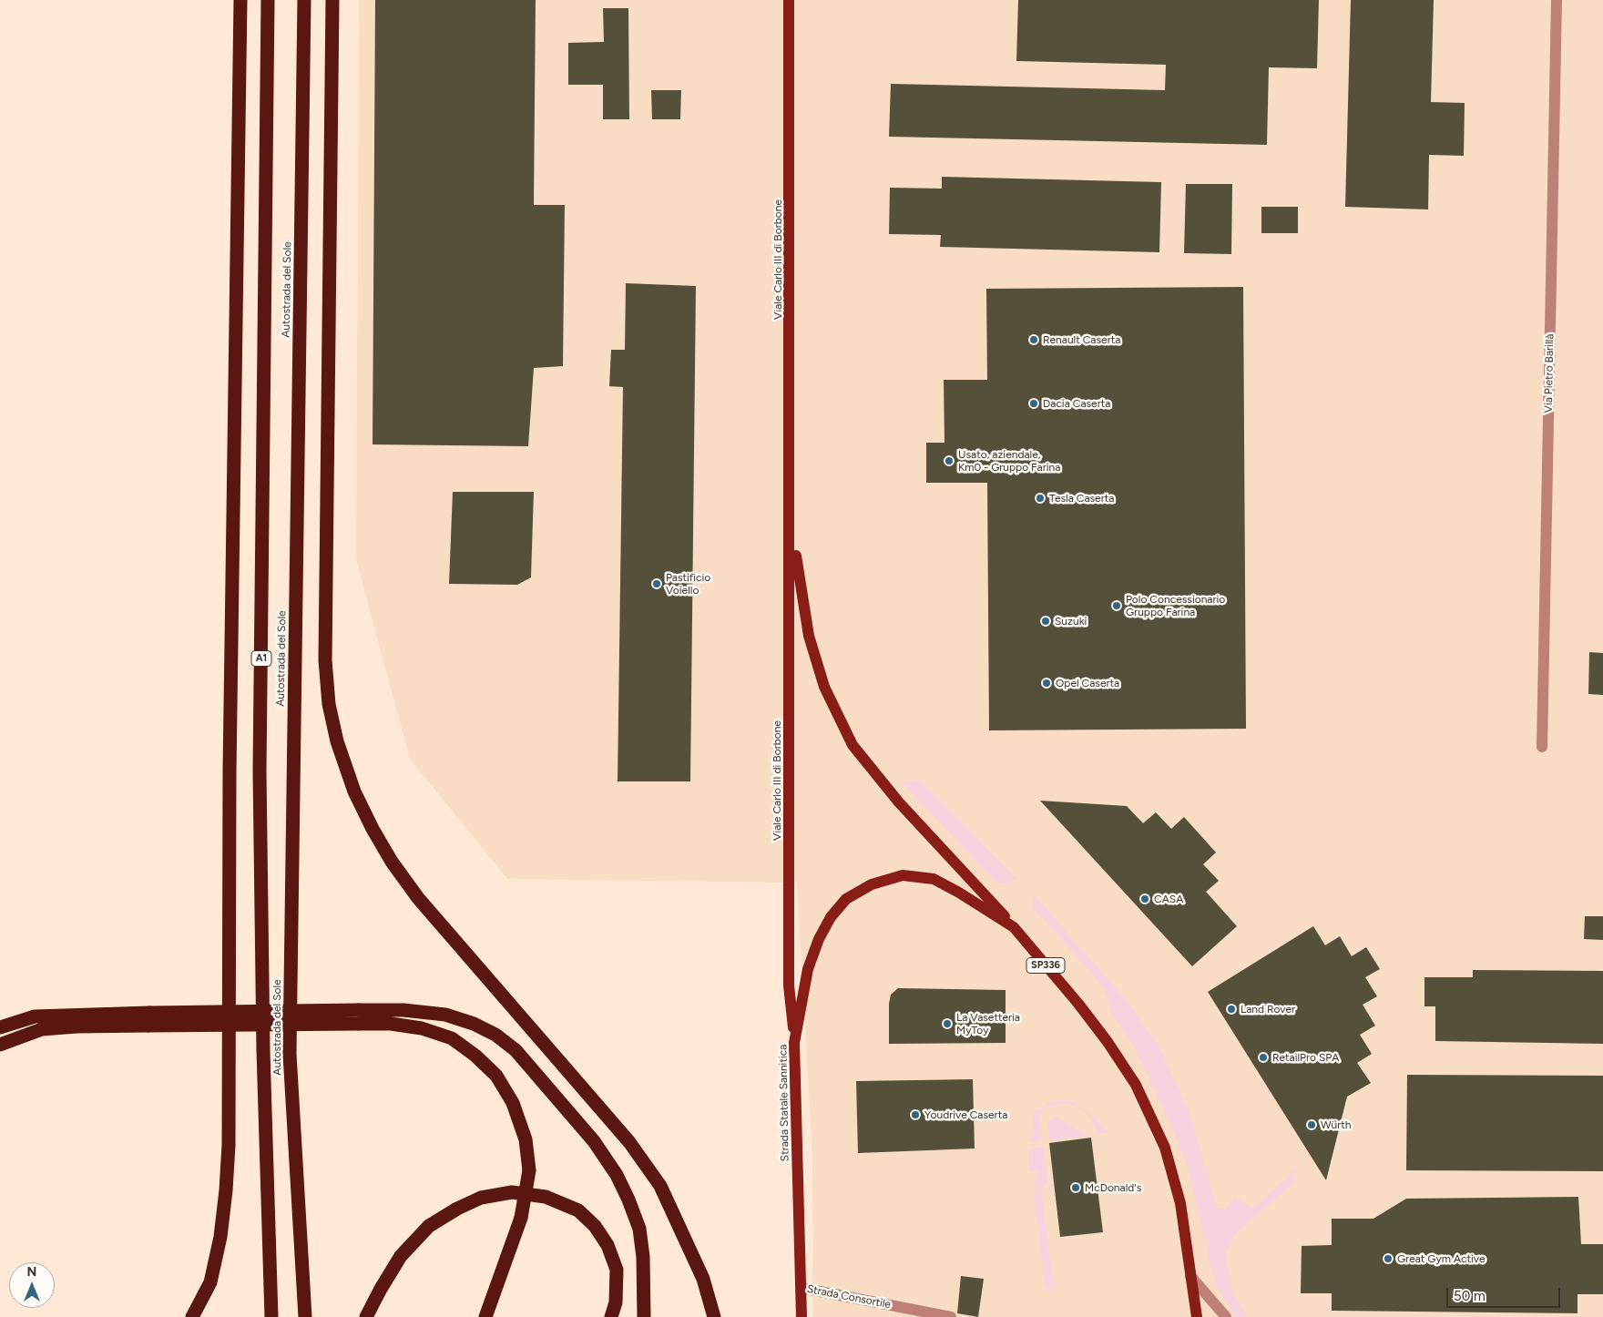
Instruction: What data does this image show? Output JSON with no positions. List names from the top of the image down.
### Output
{
  "streets": {
    "highway": ["Autostrada del Sole", "A1"],
    "main road": ["Viale Carlo III di Borbone", "SP336", "Strada Statale Sannitica"],
    "street": ["Via Pietro Barillà", "Strada Consortile"]
  },
  "crossings": [
    ["Viale Carlo III di Borbone", "Strada Statale Sannitica"],
    ["Strada Statale Sannitica", "Strada Consortile"]
  ],
  "places": [
    "Renault Caserta",
    "Dacia Caserta",
    "Usato, aziendale, Km0 - Gruppo Farina",
    "Tesla Caserta",
    "Pastificio Voiello",
    "Polo Concessionario Gruppo Farina",
    "Suzuki",
    "Opel Caserta",
    "CASA",
    "Land Rover",
    "La Vasetteria MyToy",
    "RetailPro SPA",
    "Youdrive Caserta",
    "Würth",
    "McDonald's",
    "Great Gym Active"
  ],
  "scale_bar": "50 m",
  "north": "top"
}
